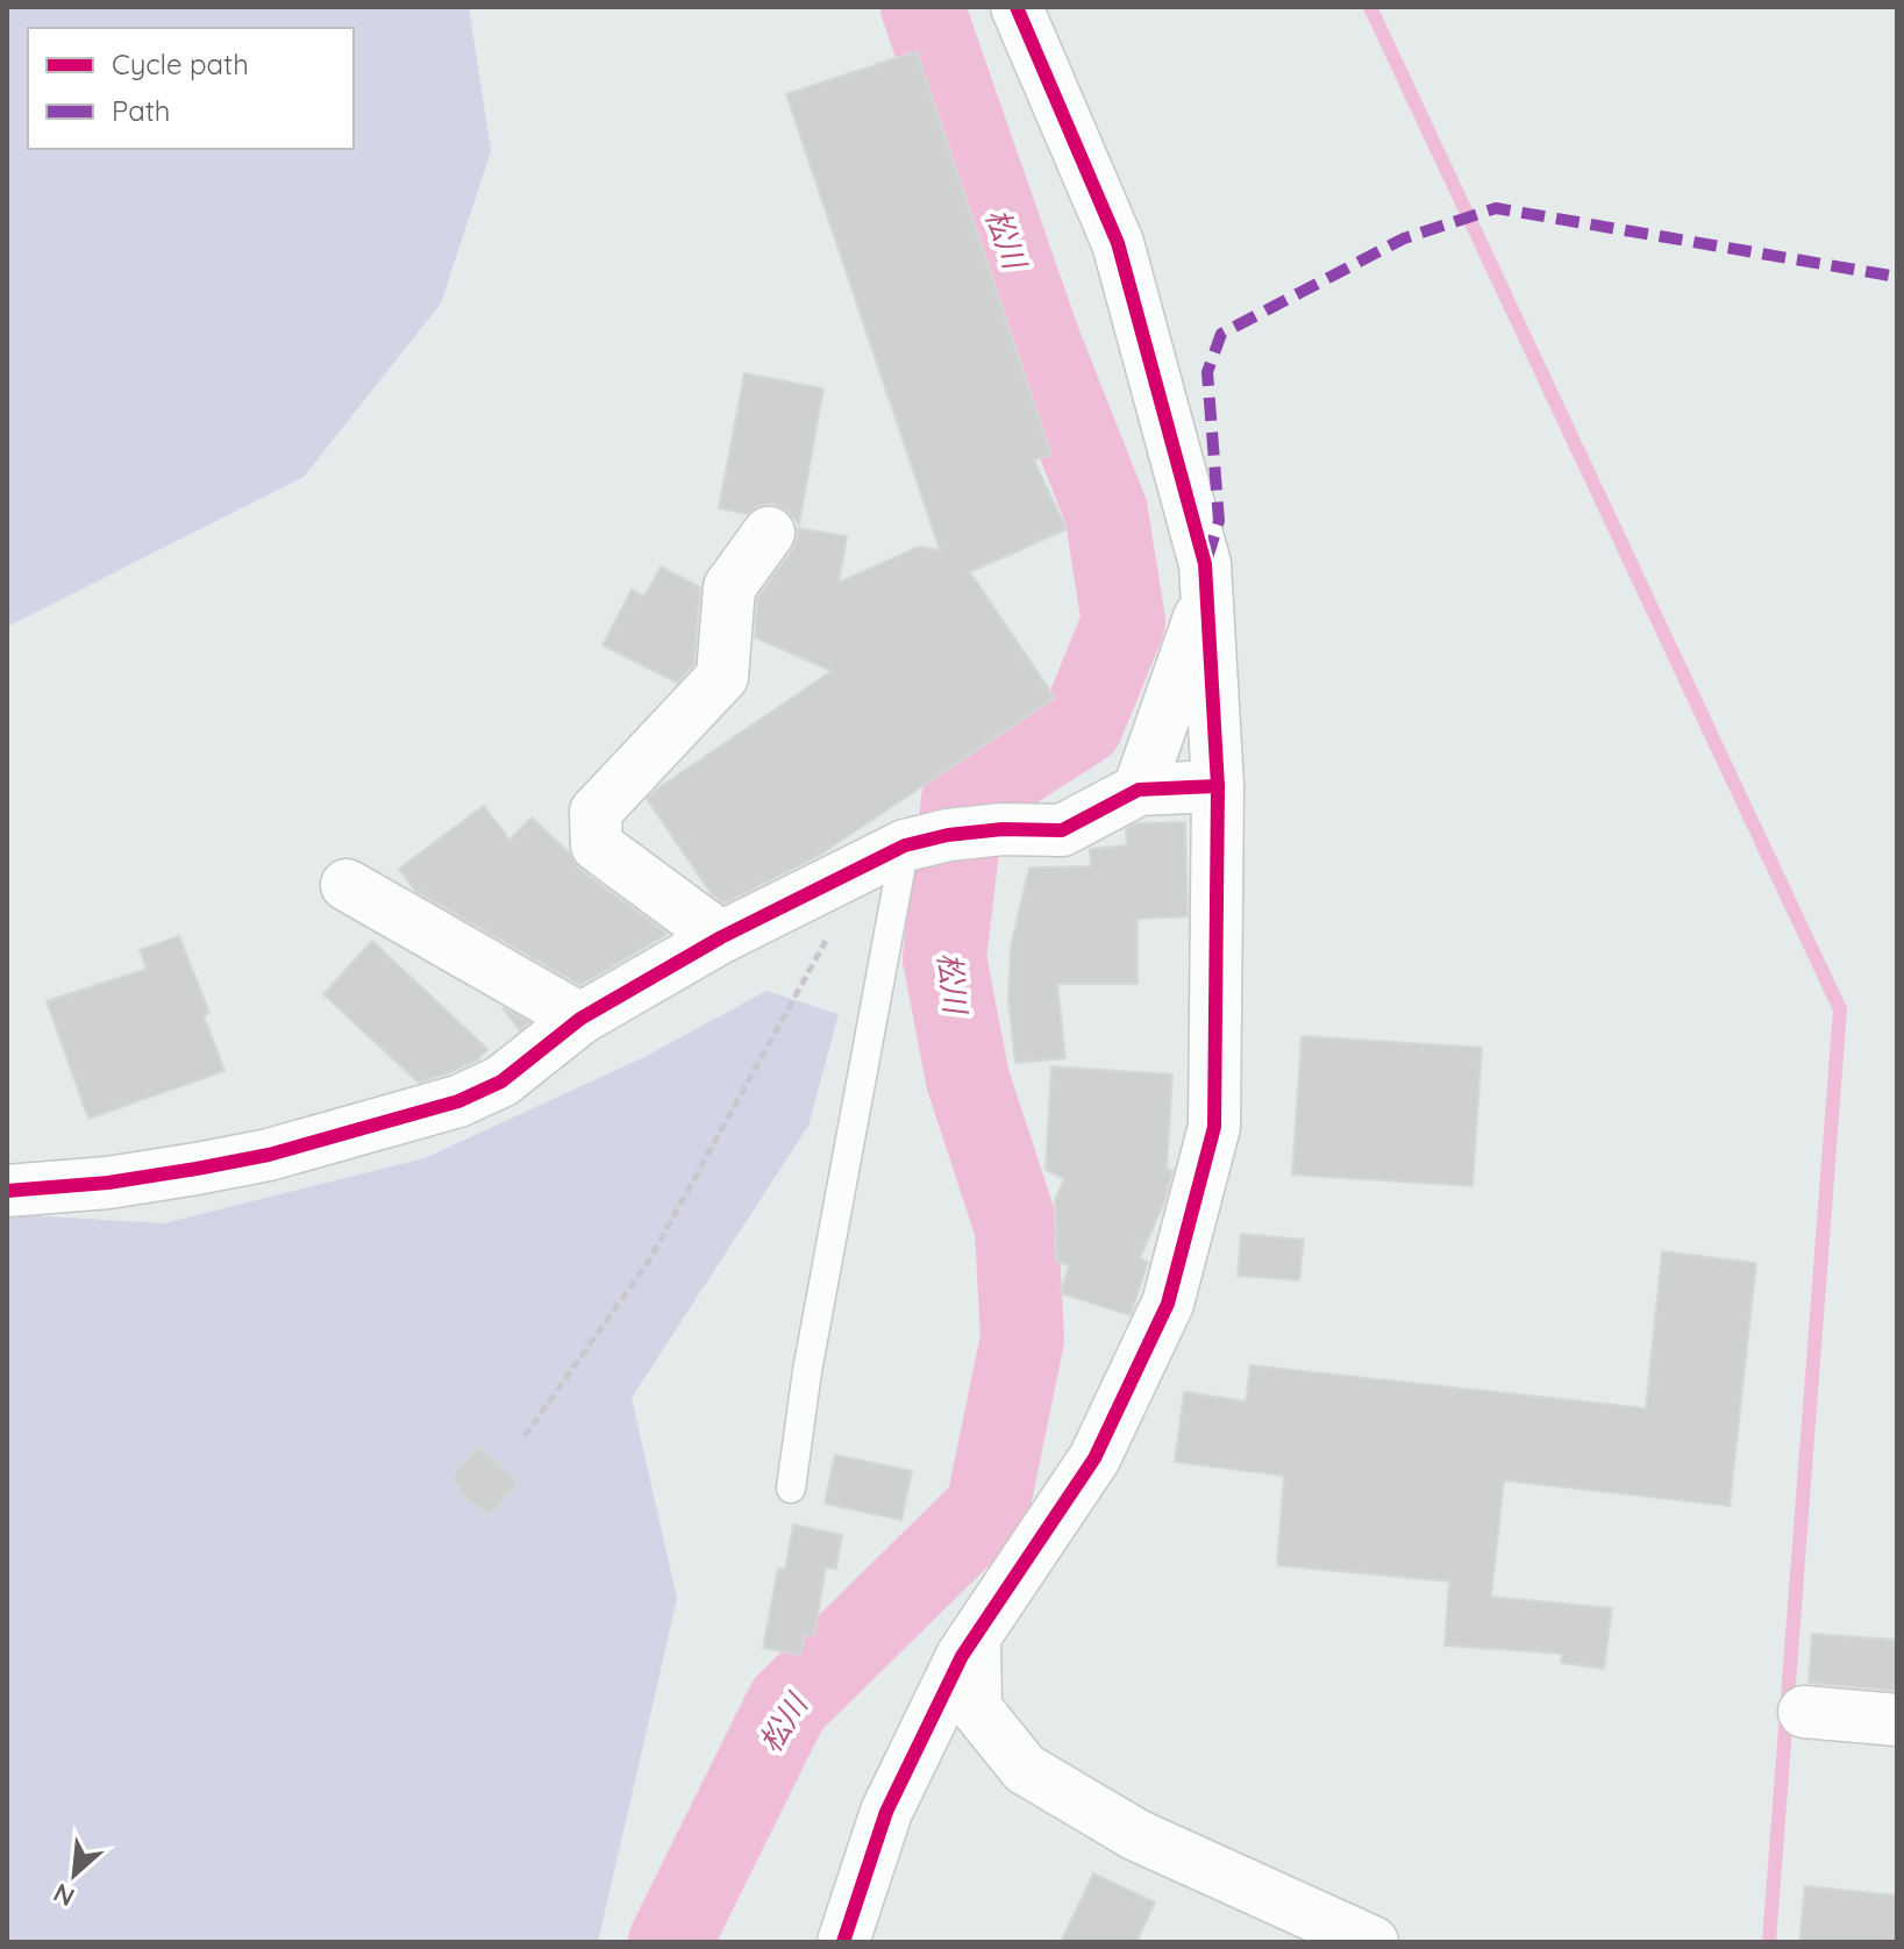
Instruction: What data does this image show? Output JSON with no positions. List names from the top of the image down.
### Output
{
  "water": ["松川"],
  "legend": ["Cycle path", "Path"],
  "north": "bottom left"
}
